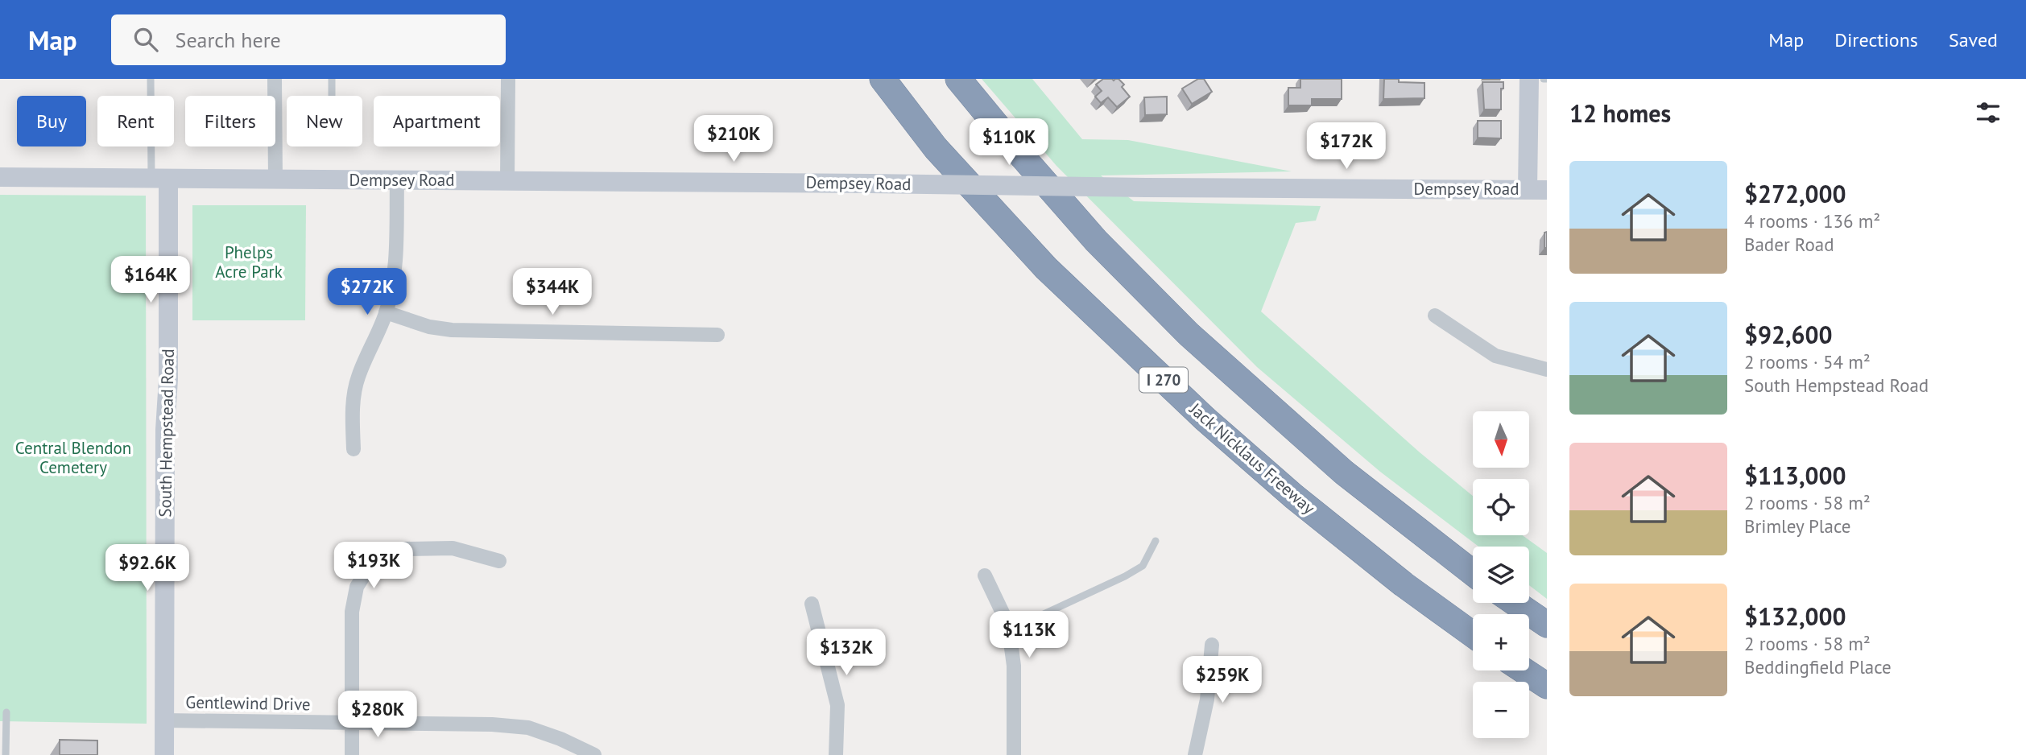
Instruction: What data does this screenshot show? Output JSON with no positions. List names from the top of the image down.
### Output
{
  "streets": {
    "highway": ["I 270", "Jack Nicklaus Freeway"],
    "main road": ["Dempsey Road", "South Hempstead Road"],
    "street": ["Gentlewind Drive"]
  },
  "crossings": [
    ["Dempsey Road", "South Hempstead Road"],
    ["South Hempstead Road", "Gentlewind Drive"]
  ],
  "parks": ["Phelps Acre Park", "Central Blendon Cemetery"],
  "north": "bottom",
  "page": {
    "header": "Map",
    "search": "Search here",
    "nav": ["Map", "Directions", "Saved"],
    "heading": "12 homes",
    "chip": [
      "Buy",
      "Rent",
      "Filters",
      "New",
      "Apartment"
    ],
    "price": [
      "$210K",
      "$110K",
      "$172K",
      "$164K",
      "$272K",
      "$344K",
      "$193K",
      "$92.6K",
      "$113K",
      "$132K",
      "$259K",
      "$280K"
    ],
    "list": [
      {
        "name": "$272,000",
        "note": "4 rooms · 136 m² · Bader Road"
      },
      {
        "name": "$92,600",
        "note": "2 rooms · 54 m² · South Hempstead Road"
      },
      {
        "name": "$113,000",
        "note": "2 rooms · 58 m² · Brimley Place"
      },
      {
        "name": "$132,000",
        "note": "2 rooms · 58 m² · Beddingfield Place"
      }
    ],
    "map_buttons": ["+", "−"]
  }
}
